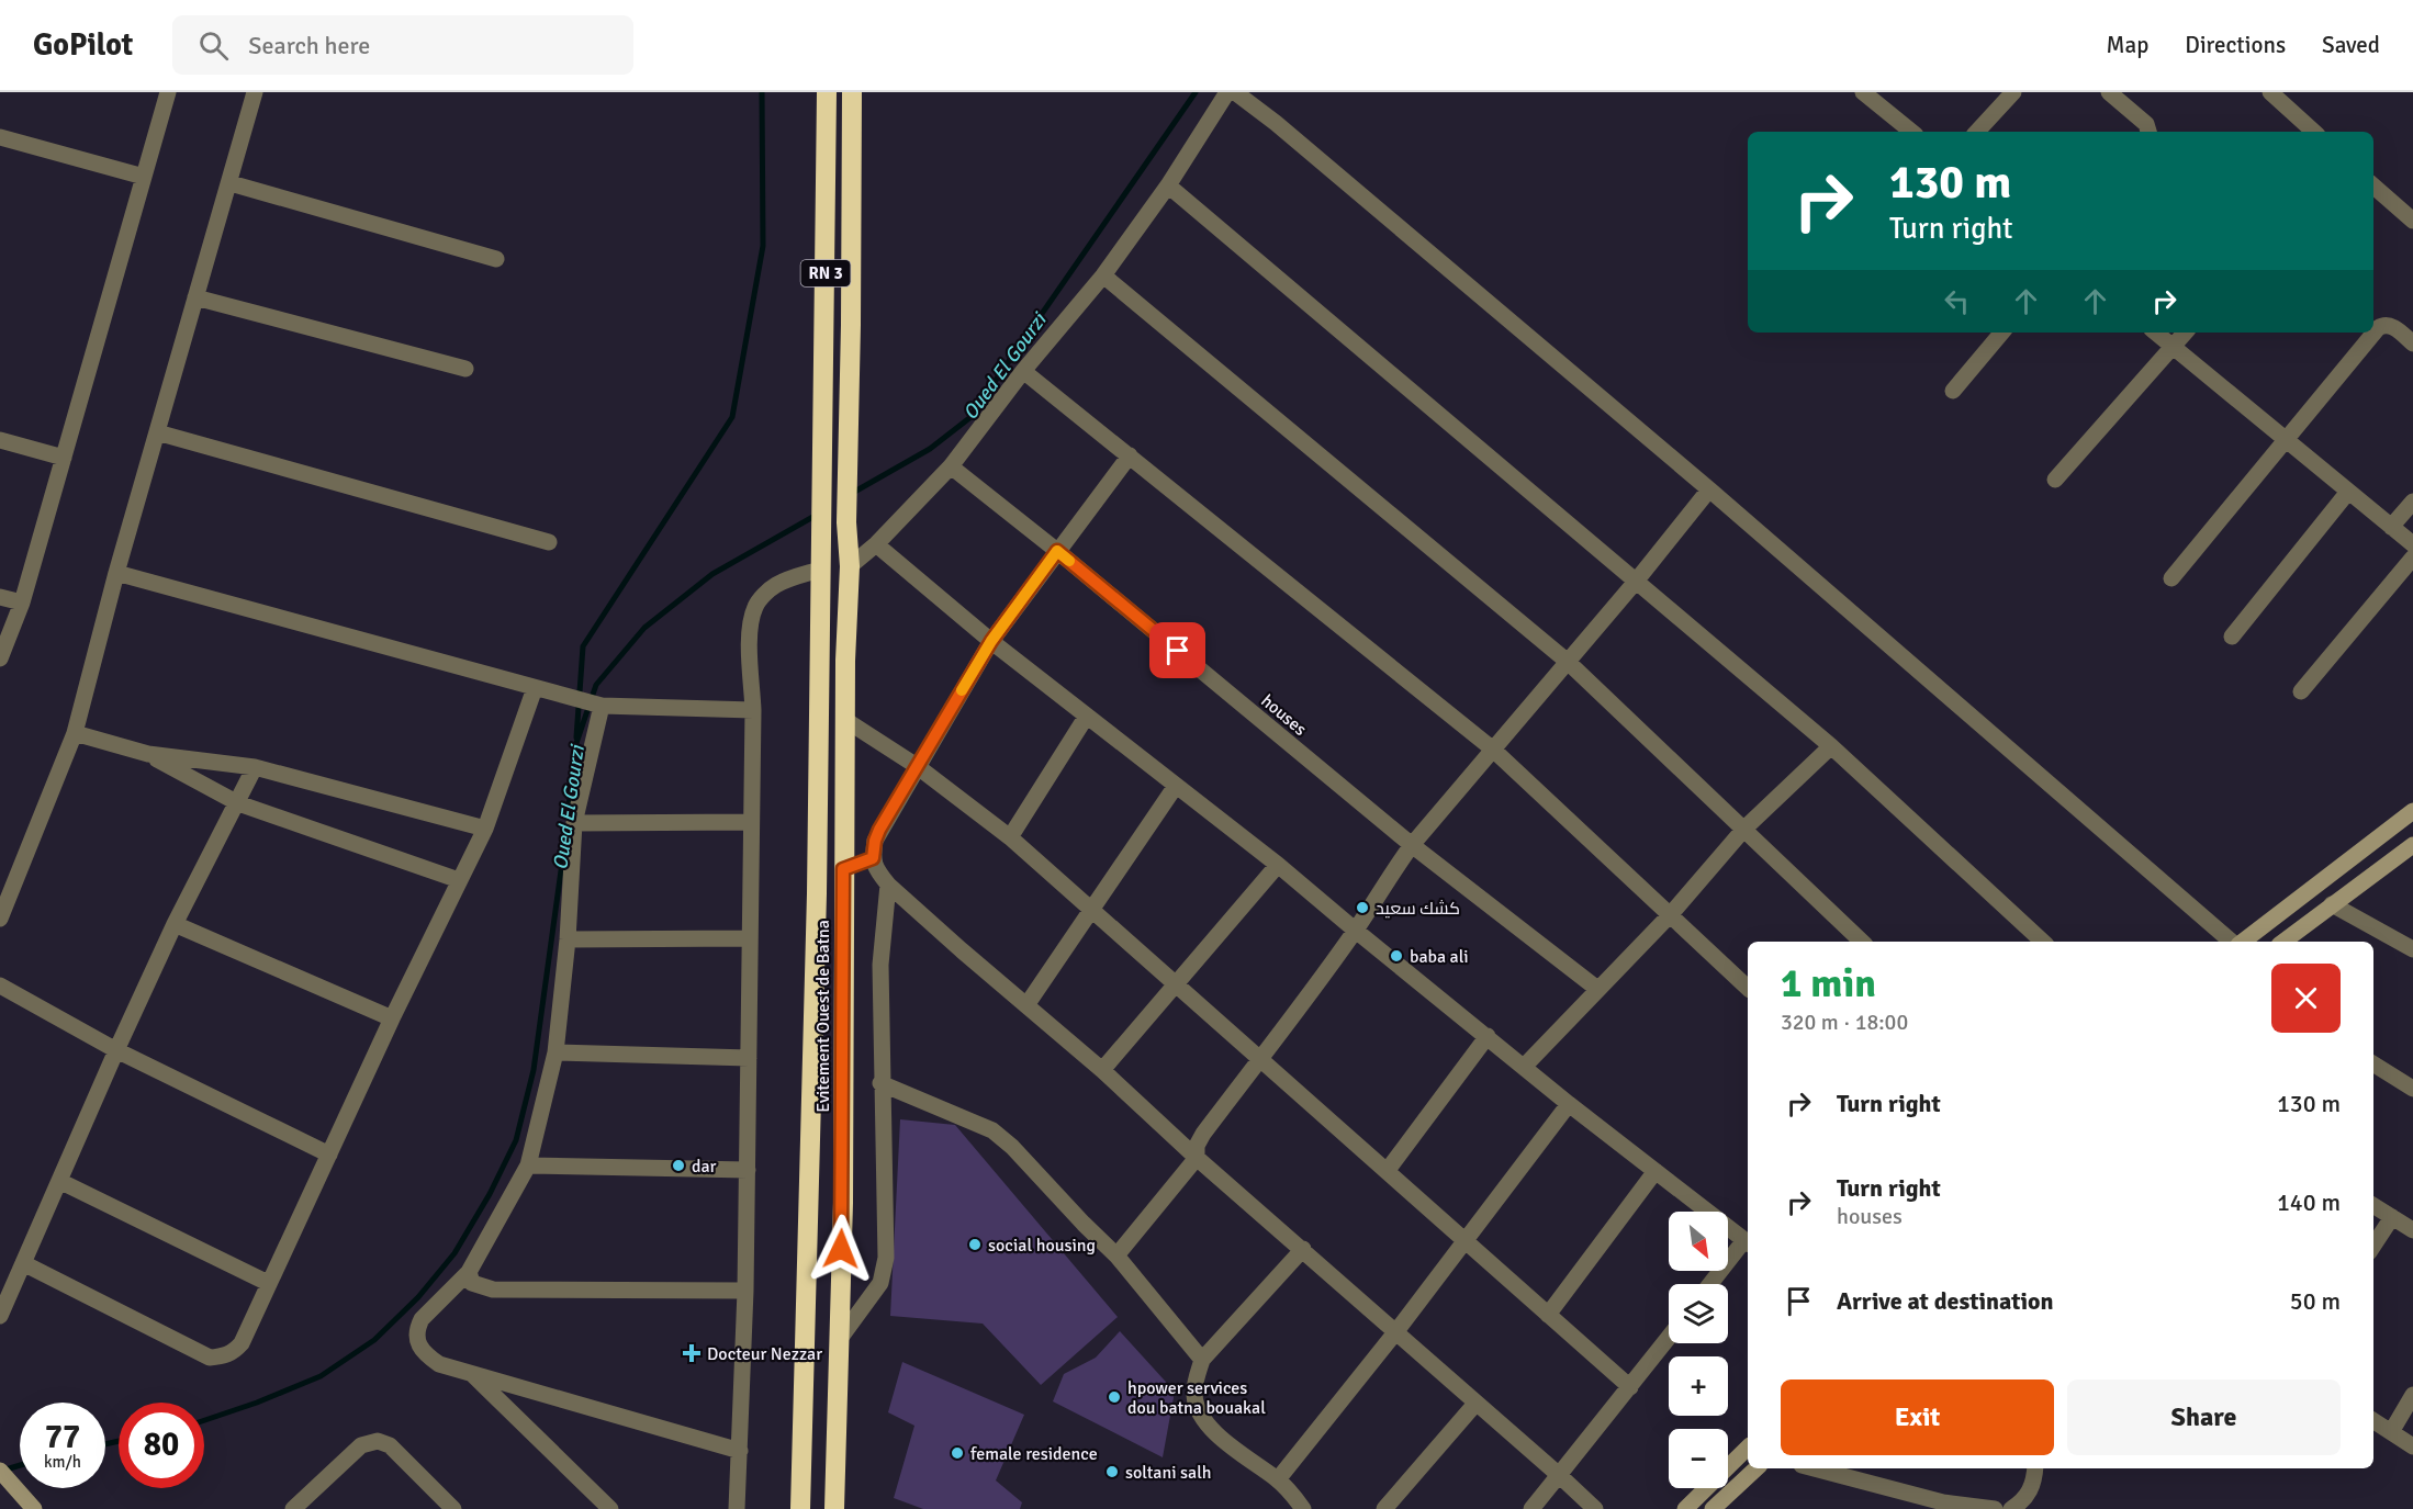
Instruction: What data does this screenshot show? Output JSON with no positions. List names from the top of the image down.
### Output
{
  "streets": {
    "highway": ["RN 3", "Evitement Ouest de Batna"],
    "street": ["houses"]
  },
  "water": ["Oued El Gourzi"],
  "places": {
    "other": [
      "كشك سعيد",
      "baba ali",
      "dar",
      "social housing",
      "hpower services dou batna bouakal",
      "female residence",
      "soltani salh"
    ],
    "health": ["Docteur Nezzar"]
  },
  "north": "bottom right",
  "page": {
    "header": "GoPilot",
    "search": "Search here",
    "nav": ["Map", "Directions", "Saved"],
    "turn": ["130 m", "Turn right"],
    "heading": ["1 min", "320 m · 18:00"],
    "list": [
      {
        "name": "Turn right",
        "value": "130 m"
      },
      {
        "name": "Turn right",
        "note": "houses",
        "value": "140 m"
      },
      {
        "name": "Arrive at destination",
        "value": "50 m"
      }
    ],
    "map_buttons": ["+", "−"],
    "buttons": ["Exit", "Share"],
    "speed": "77 km/h",
    "limit": "80"
  }
}
